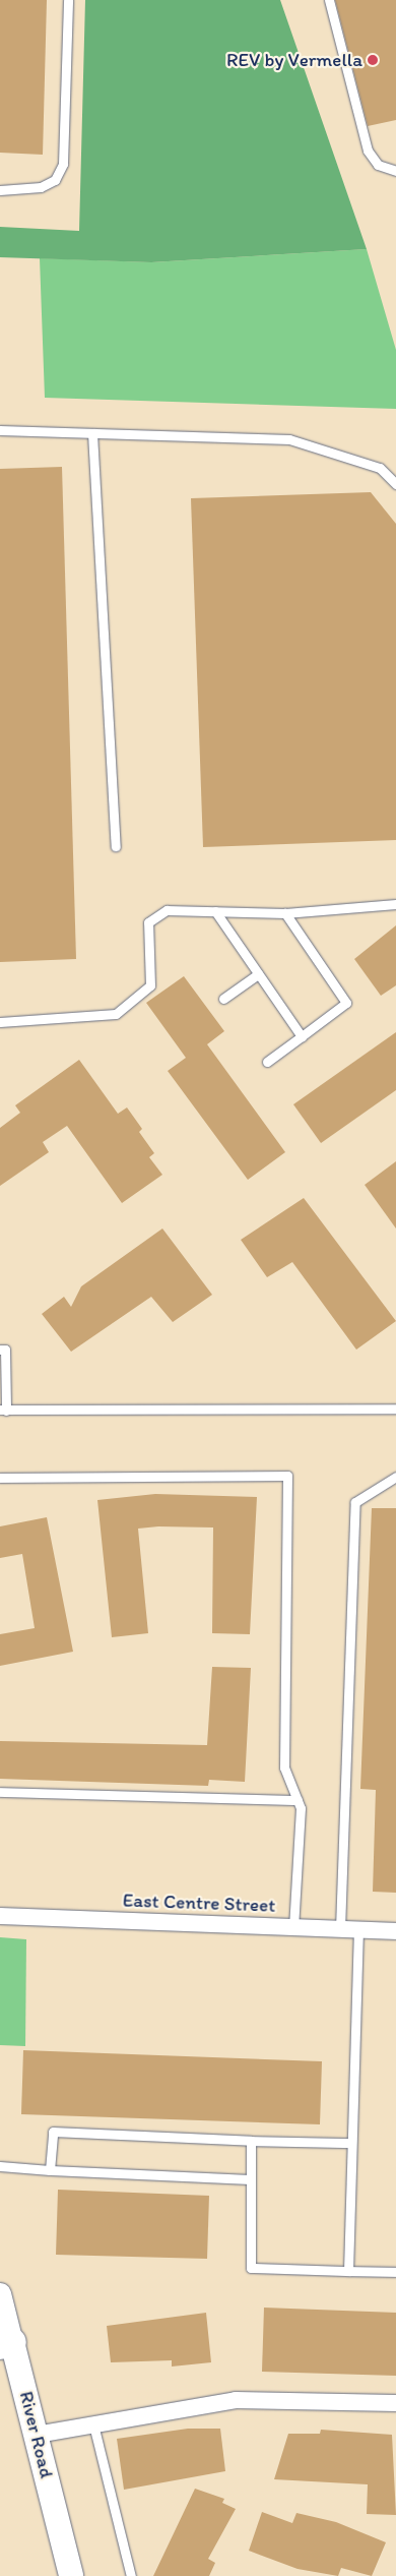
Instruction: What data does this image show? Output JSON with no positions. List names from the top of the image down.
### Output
{
  "streets": {
    "main road": ["River Road"],
    "street": ["East Centre Street"]
  },
  "places": ["REV by Vermella"]
}
